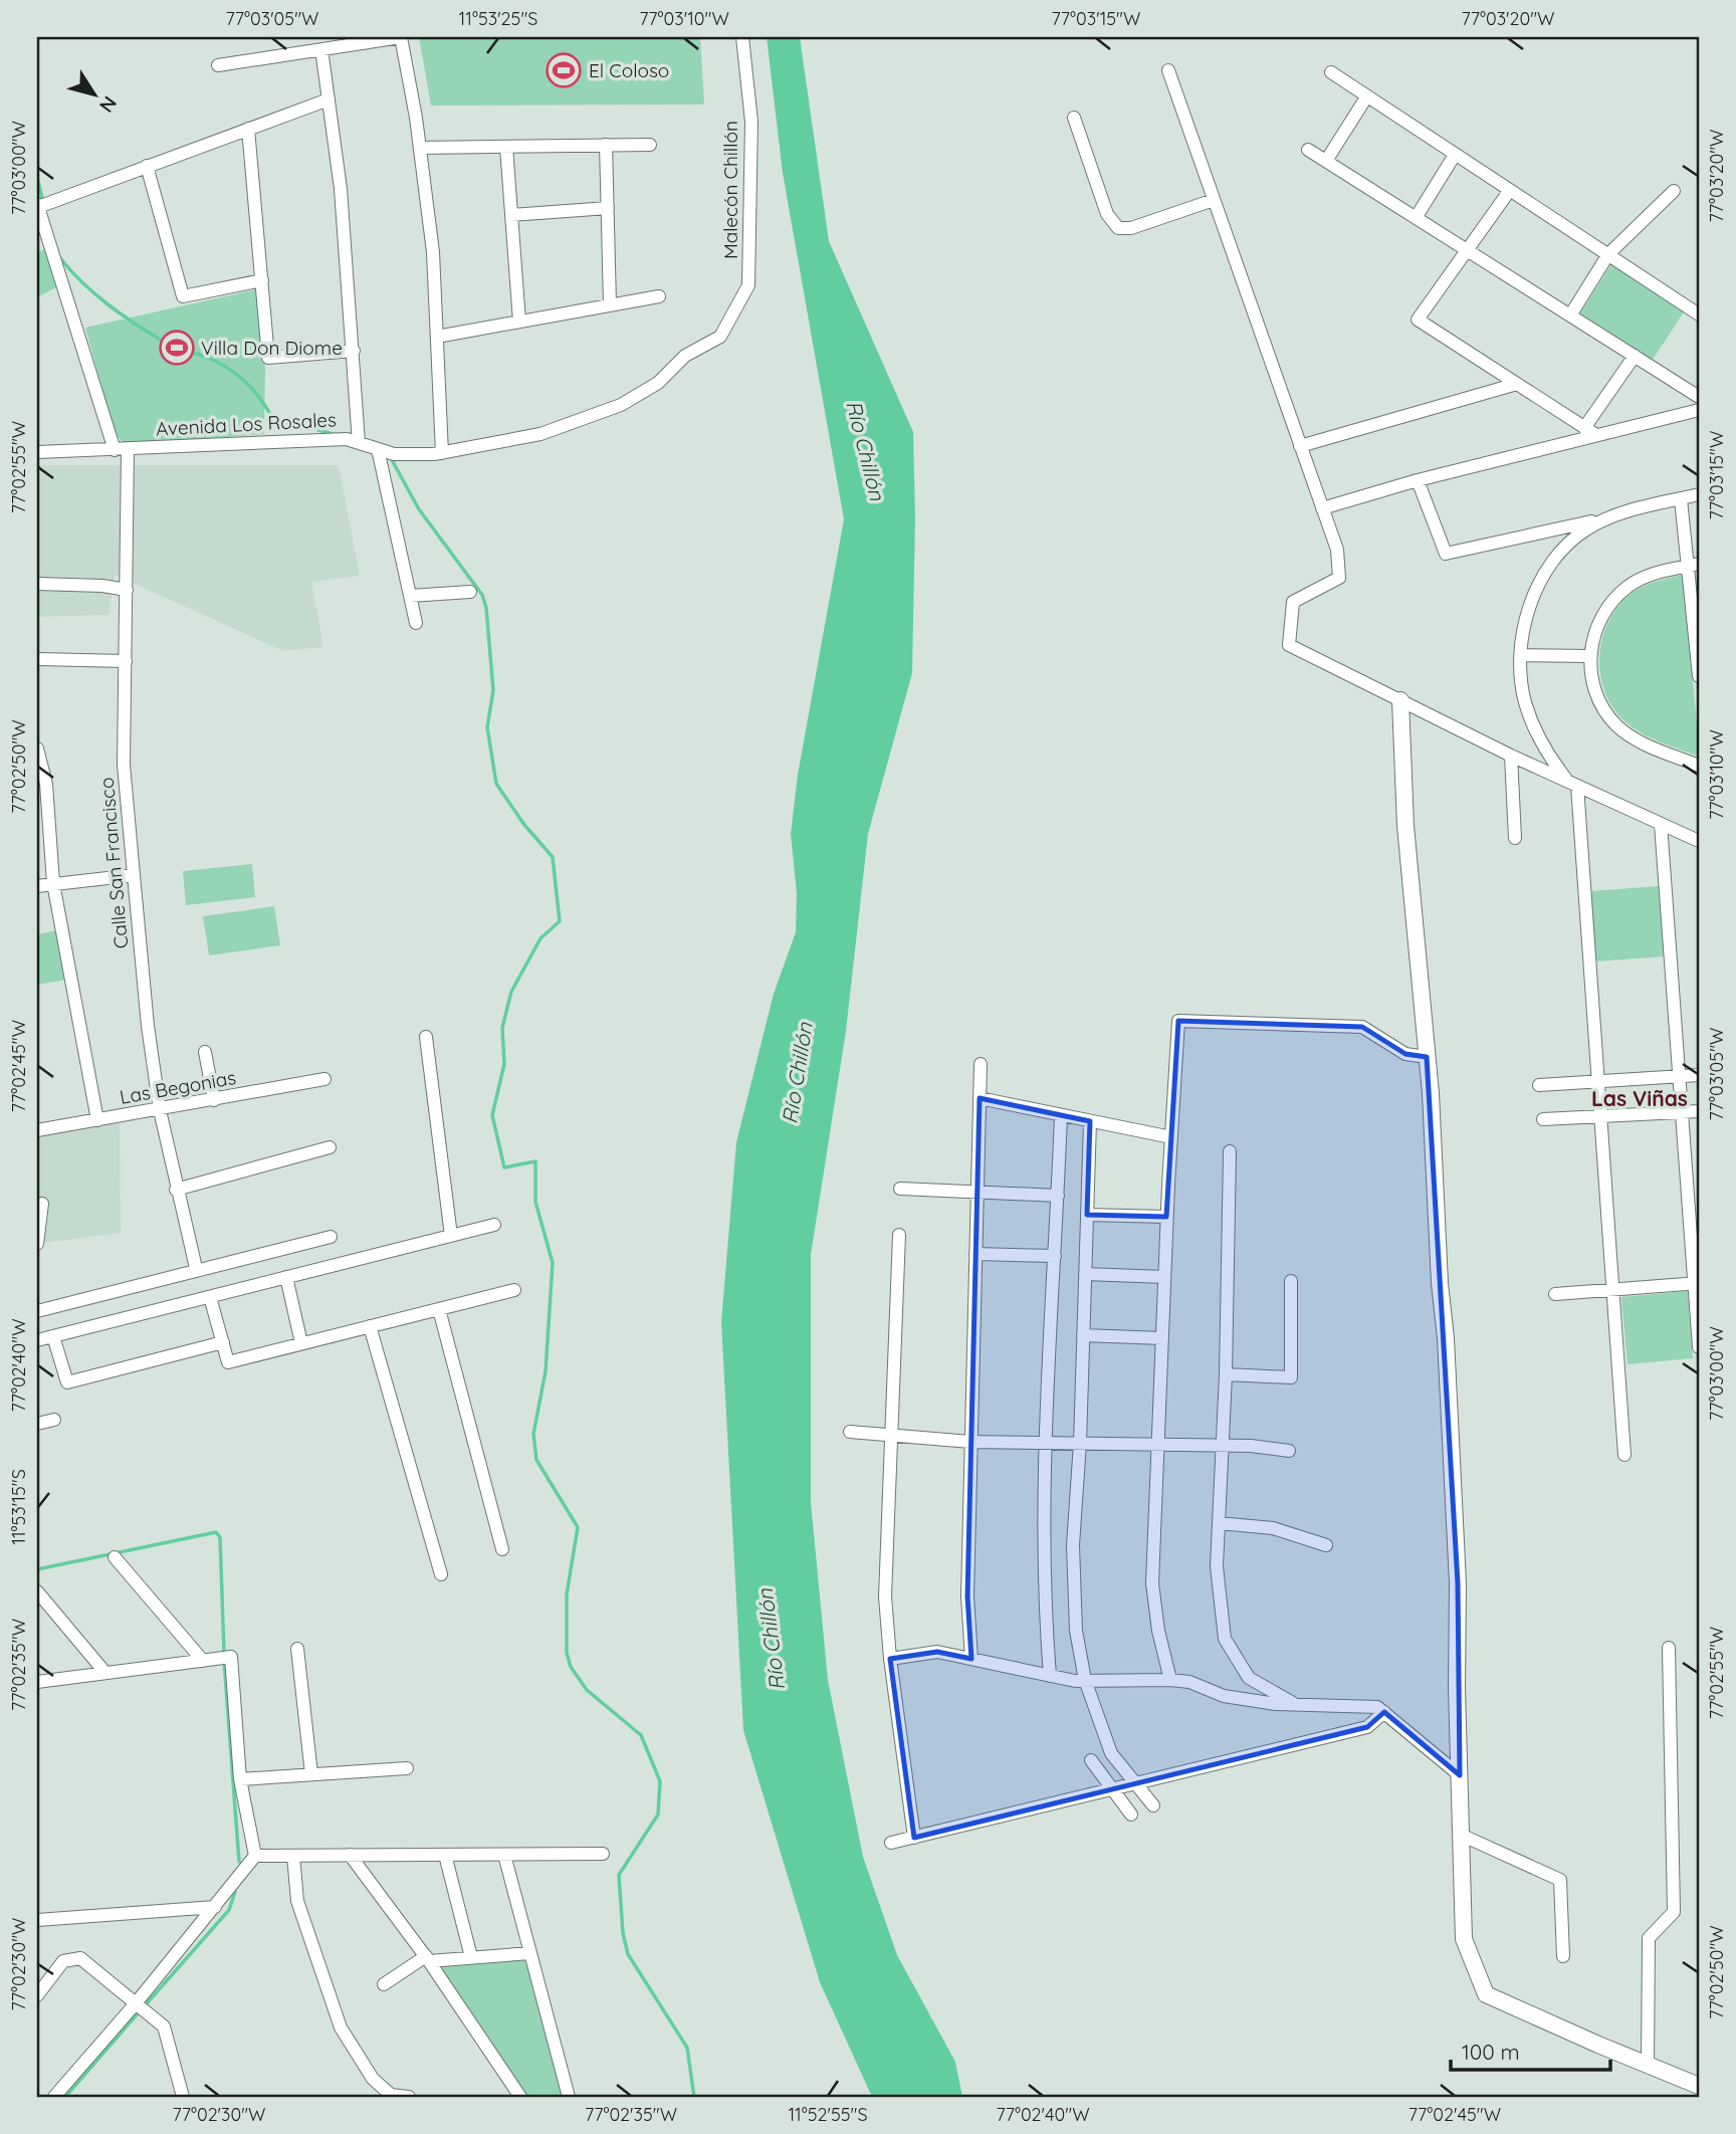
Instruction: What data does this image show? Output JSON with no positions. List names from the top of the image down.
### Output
{
  "streets": {
    "street": [
      "Malecón Chillón",
      "Avenida Los Rosales",
      "Calle San Francisco",
      "Las Begonias"
    ]
  },
  "crossings": [
    ["Malecón Chillón", "Avenida Los Rosales"],
    ["Avenida Los Rosales", "Calle San Francisco"],
    ["Calle San Francisco", "Las Begonias"]
  ],
  "districts": ["Las Viñas"],
  "water": ["Río Chillón"],
  "places": {
    "sports": ["El Coloso", "Villa Don Diome"]
  },
  "scale_bar": "100 m",
  "north": "bottom right",
  "coordinates": [
    "77°03'05\"W",
    "11°53'25\"S",
    "77°03'10\"W",
    "77°03'15\"W",
    "77°03'20\"W",
    "77°03'00\"W",
    "77°02'55\"W",
    "77°02'50\"W",
    "77°02'45\"W",
    "77°02'40\"W",
    "11°53'15\"S",
    "77°02'35\"W",
    "77°02'30\"W",
    "11°52'55\"S"
  ]
}
